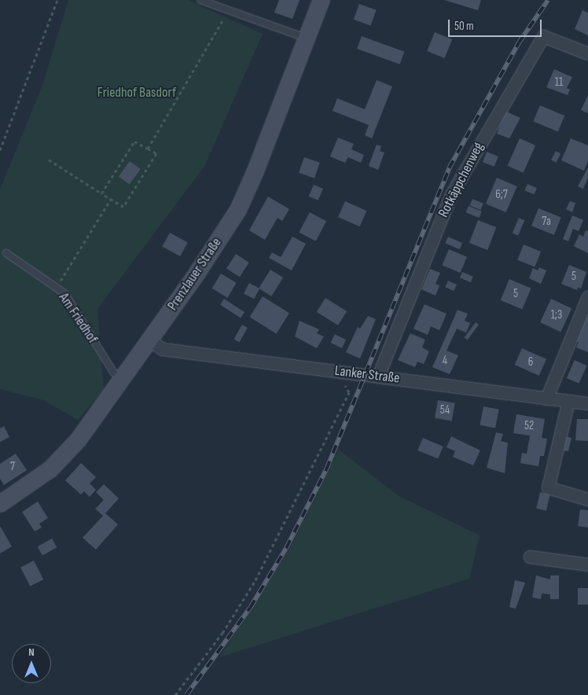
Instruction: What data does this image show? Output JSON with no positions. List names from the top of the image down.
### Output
{
  "streets": {
    "main road": ["Prenzlauer Straße"],
    "street": ["Rotkäppchenweg", "Lanker Straße"],
    "lane": ["Am Friedhof"]
  },
  "crossings": [
    ["Rotkäppchenweg", "Lanker Straße"],
    ["Prenzlauer Straße", "Am Friedhof"],
    ["Prenzlauer Straße", "Lanker Straße"]
  ],
  "parks": ["Friedhof Basdorf"],
  "house_numbers": [
    "11",
    "6;7",
    "7a",
    "5",
    "5",
    "1;3",
    "4",
    "6",
    "54",
    "52",
    "7"
  ],
  "scale_bar": "50 m",
  "north": "top"
}
